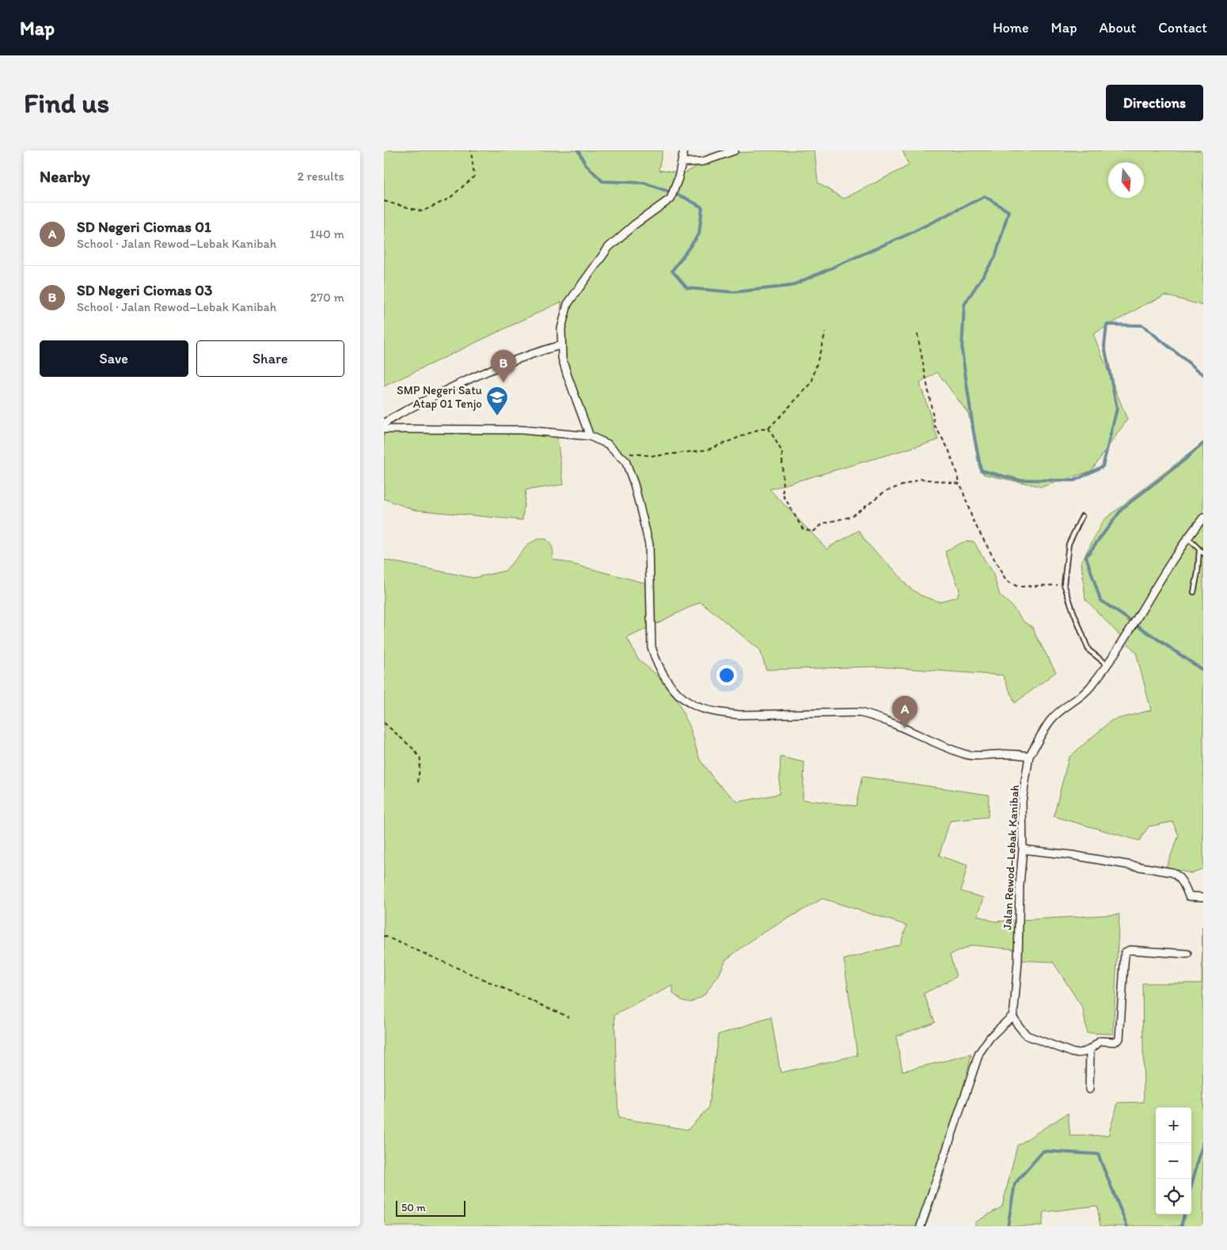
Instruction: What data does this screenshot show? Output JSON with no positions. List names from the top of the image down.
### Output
{
  "streets": {
    "street": ["Jalan Rewod–Lebak Kanibah"]
  },
  "places": {
    "school or university": ["SMP Negeri Satu Atap 01 Tenjo"]
  },
  "scale_bar": "50 m",
  "north": "bottom",
  "page": {
    "header": "Map",
    "nav": [
      "Home",
      "Map",
      "About",
      "Contact"
    ],
    "buttons": [
      "Directions",
      ["Save", "Share"]
    ],
    "title": "Find us",
    "heading": ["Nearby", "2 results"],
    "list": [
      {
        "mark": "A",
        "name": "SD Negeri Ciomas 01",
        "note": "School · Jalan Rewod–Lebak Kanibah",
        "value": "140 m"
      },
      {
        "mark": "B",
        "name": "SD Negeri Ciomas 03",
        "note": "School · Jalan Rewod–Lebak Kanibah",
        "value": "270 m"
      }
    ],
    "pins": ["B", "A"],
    "map_buttons": ["+", "−"],
    "scale": "50 m"
  }
}
